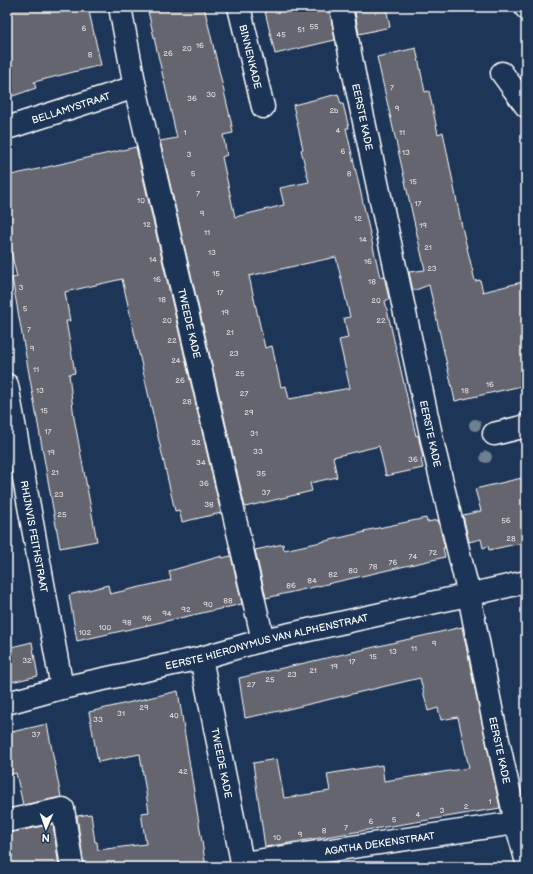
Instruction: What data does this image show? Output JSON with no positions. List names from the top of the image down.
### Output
{
  "streets": {
    "street": [
      "BINNENKADE",
      "BELLAMYSTRAAT",
      "EERSTE KADE",
      "TWEEDE KADE",
      "RHIJNVIS FEITHSTRAAT",
      "EERSTE HIERONYMUS VAN ALPHENSTRAAT",
      "AGATHA DEKENSTRAAT"
    ]
  },
  "crossings": [
    ["BELLAMYSTRAAT", "TWEEDE KADE"],
    ["EERSTE KADE", "EERSTE HIERONYMUS VAN ALPHENSTRAAT"],
    ["EERSTE KADE", "AGATHA DEKENSTRAAT"],
    ["TWEEDE KADE", "EERSTE HIERONYMUS VAN ALPHENSTRAAT"],
    ["TWEEDE KADE", "AGATHA DEKENSTRAAT"],
    ["RHIJNVIS FEITHSTRAAT", "EERSTE HIERONYMUS VAN ALPHENSTRAAT"]
  ],
  "house_numbers": [
    "55",
    "6",
    "51",
    "45",
    "16",
    "20",
    "26",
    "8",
    "7",
    "30",
    "36",
    "9",
    "2b",
    "4",
    "1",
    "11",
    "6",
    "13",
    "3",
    "5",
    "8",
    "15",
    "7",
    "10",
    "17",
    "9",
    "12",
    "12",
    "19",
    "11",
    "14",
    "21",
    "13",
    "14",
    "16",
    "23",
    "15",
    "16",
    "18",
    "3",
    "17",
    "18",
    "20",
    "5",
    "19",
    "20",
    "22",
    "7",
    "21",
    "22",
    "9",
    "23",
    "24",
    "11",
    "25",
    "26",
    "16",
    "13",
    "18",
    "27",
    "28",
    "15",
    "29",
    "17",
    "31",
    "32",
    "33",
    "19",
    "36",
    "34",
    "21",
    "35",
    "36",
    "37",
    "23",
    "38",
    "25",
    "56",
    "28",
    "72",
    "74",
    "76",
    "78",
    "80",
    "82",
    "84",
    "86",
    "88",
    "90",
    "92",
    "94",
    "96",
    "98",
    "100",
    "102",
    "9",
    "11",
    "13",
    "15",
    "32",
    "17",
    "19",
    "21",
    "23",
    "25",
    "27",
    "29",
    "31",
    "40",
    "33",
    "37",
    "42",
    "1",
    "2",
    "3",
    "4",
    "5",
    "6",
    "7",
    "8",
    "9",
    "10"
  ],
  "north": "bottom"
}
